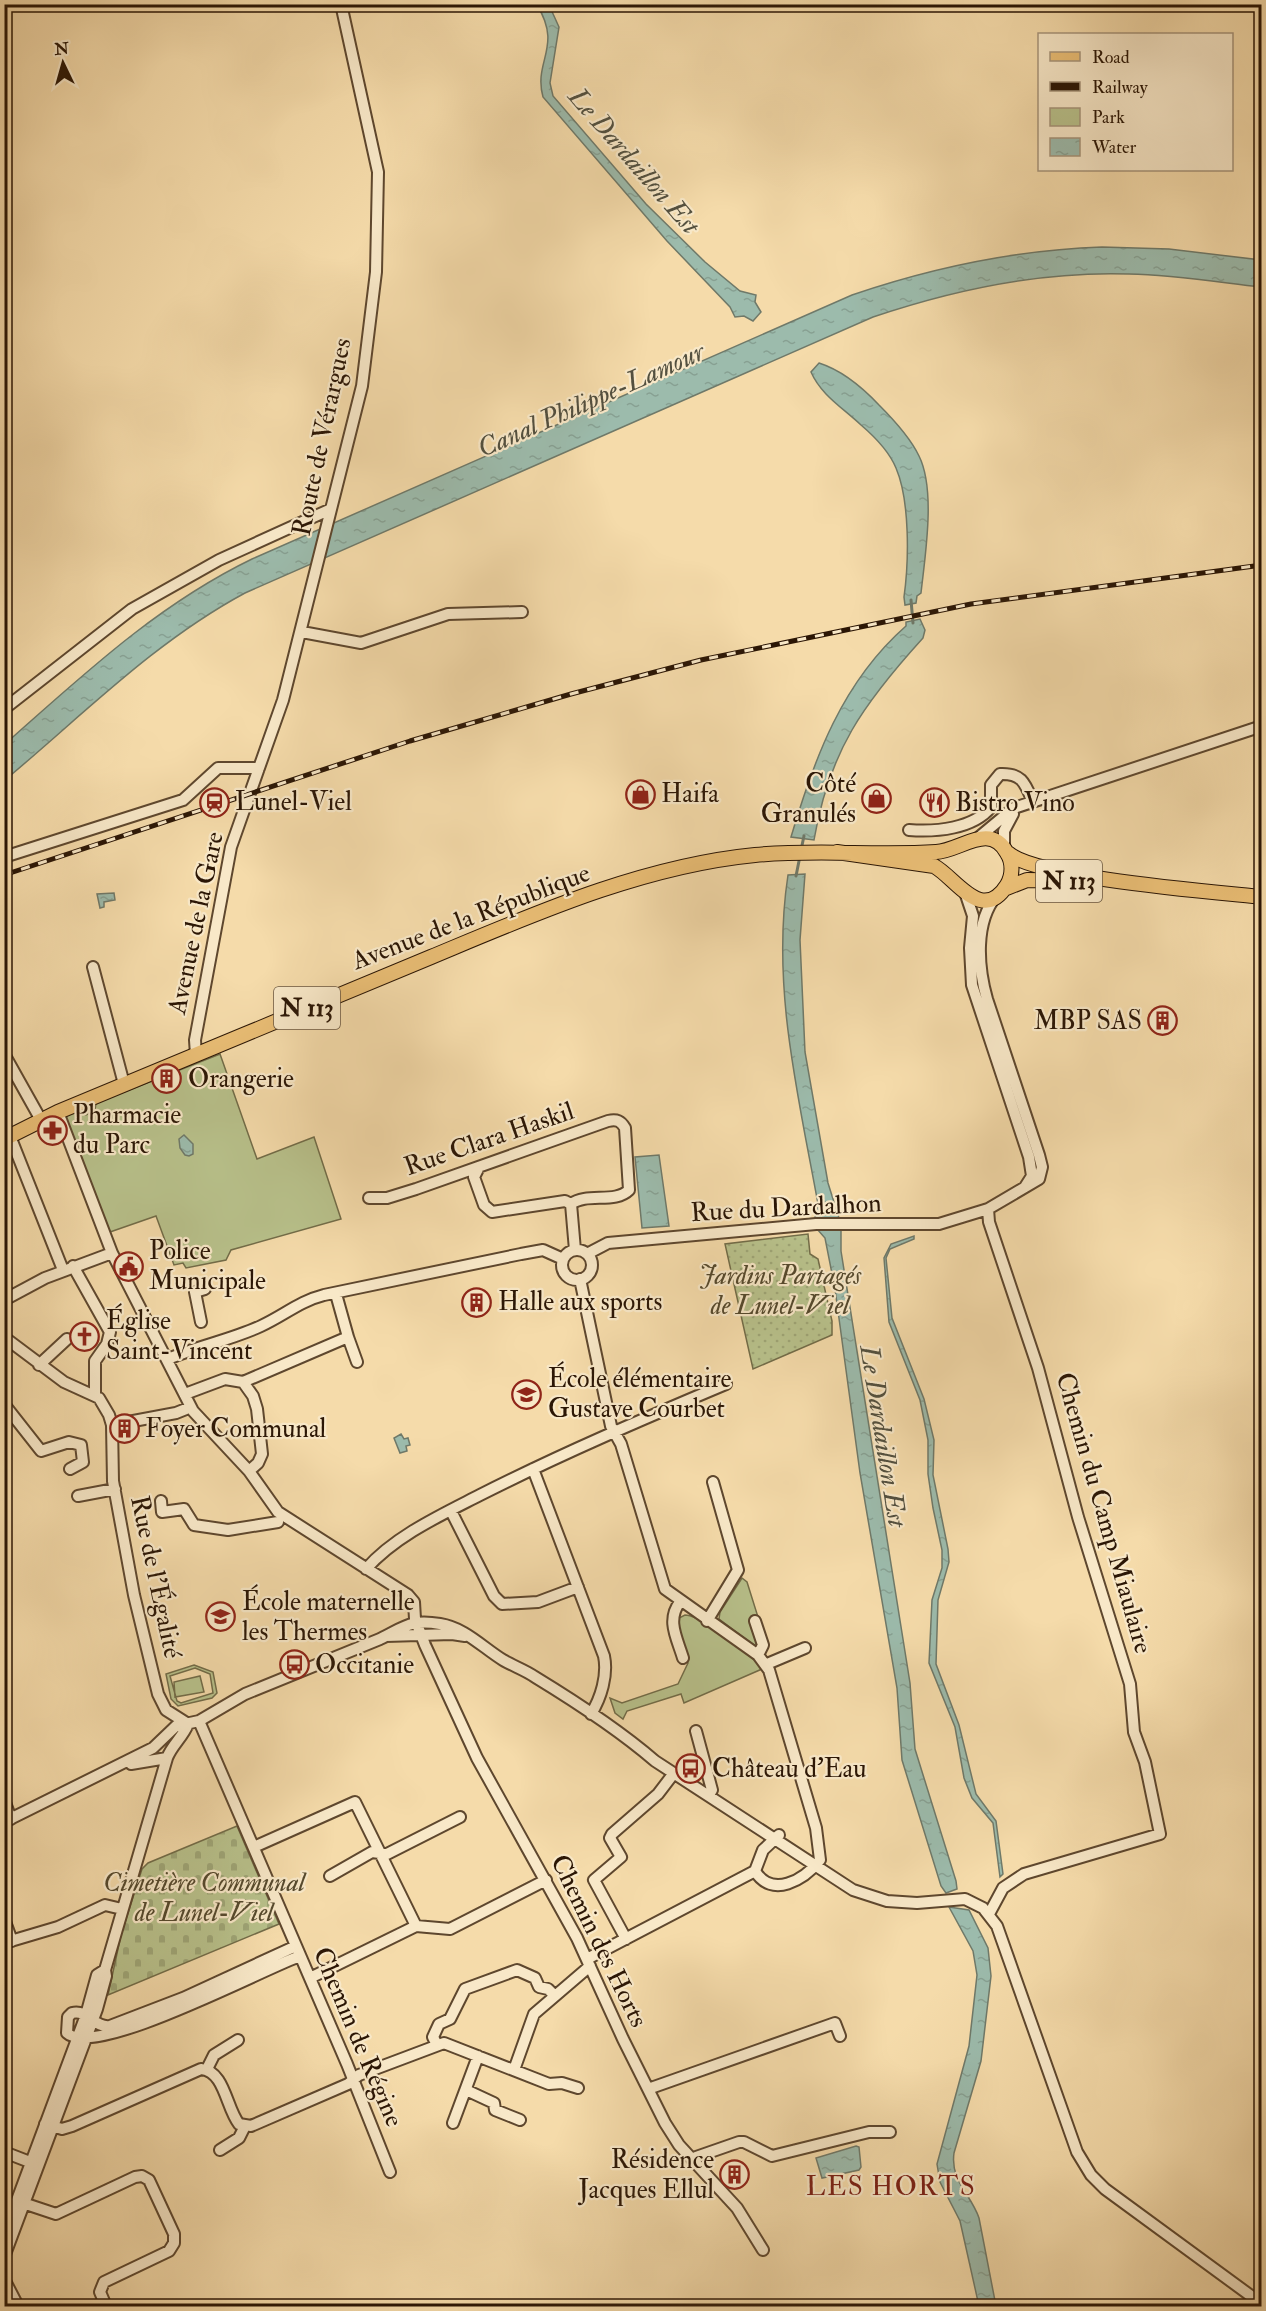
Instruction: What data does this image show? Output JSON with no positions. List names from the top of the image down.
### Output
{
  "streets": {
    "main road": ["N 113", "Avenue de la République"],
    "street": [
      "Route de Vérargues",
      "Avenue de la Gare",
      "Rue Clara Haskil",
      "Rue du Dardalhon",
      "Chemin du Camp Miaulaire",
      "Rue de l'Égalité",
      "Chemin des Horts",
      "Chemin de Régine"
    ]
  },
  "crossings": [
    ["Route de Vérargues", "Avenue de la Gare"],
    ["N 113", "Avenue de la République"],
    ["Avenue de la République", "Avenue de la Gare"],
    ["Avenue de la République", "Chemin des Horts"],
    ["Rue du Dardalhon", "Chemin du Camp Miaulaire"]
  ],
  "districts": ["LES HORTS"],
  "water": ["Le Dardaillon Est", "Canal Philippe-Lamour"],
  "parks": ["Jardins Partagés de Lunel-Viel", "Cimetière Communal de Lunel-Viel"],
  "places": {
    "shop": ["Haifa", "Côté Granulés"],
    "station": ["Lunel-Viel"],
    "restaurant": ["Bistro Vino"],
    "building": [
      "MBP SAS",
      "Orangerie",
      "Halle aux sports",
      "Foyer Communal",
      "Résidence Jacques Ellul"
    ],
    "pharmacy": ["Pharmacie du Parc"],
    "public building": ["Police Municipale"],
    "church": ["Église Saint-Vincent"],
    "school or university": ["École élémentaire Gustave Courbet", "École maternelle les Thermes"],
    "bus stop": ["Occitanie", "Château d'Eau"]
  },
  "legend": [
    "Road",
    "Railway",
    "Park",
    "Water"
  ],
  "north": "top"
}
